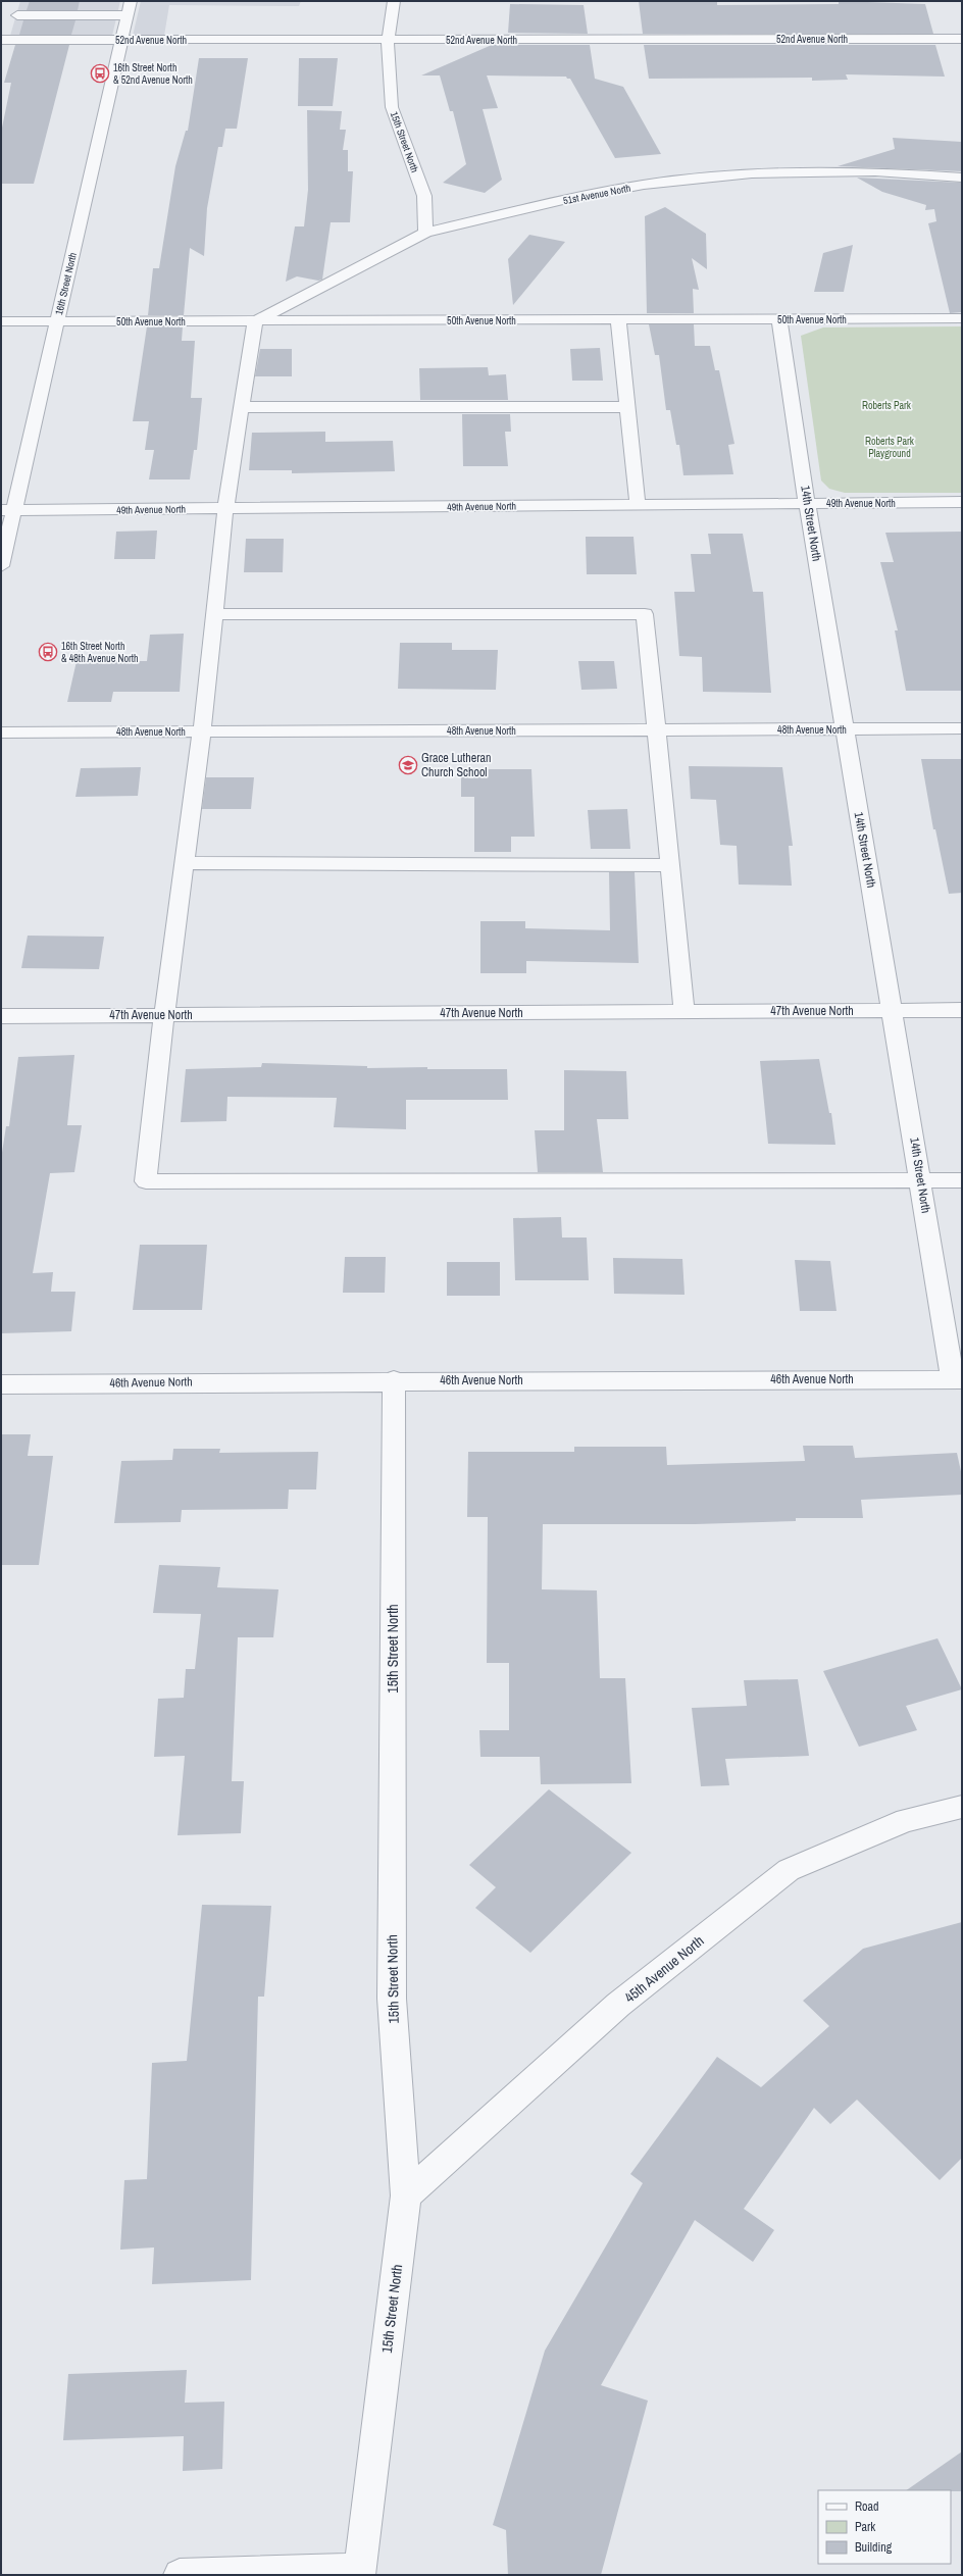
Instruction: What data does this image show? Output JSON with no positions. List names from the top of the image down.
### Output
{
  "streets": {
    "street": [
      "52nd Avenue North",
      "15th Street North",
      "51st Avenue North",
      "16th Street North",
      "50th Avenue North",
      "49th Avenue North",
      "14th Street North",
      "48th Avenue North",
      "47th Avenue North",
      "46th Avenue North",
      "45th Avenue North"
    ]
  },
  "crossings": [
    ["52nd Avenue North", "15th Street North"],
    ["52nd Avenue North", "16th Street North"],
    ["15th Street North", "51st Avenue North"],
    ["15th Street North", "46th Avenue North"],
    ["15th Street North", "45th Avenue North"],
    ["51st Avenue North", "50th Avenue North"],
    ["16th Street North", "50th Avenue North"],
    ["16th Street North", "49th Avenue North"],
    ["50th Avenue North", "14th Street North"],
    ["49th Avenue North", "14th Street North"],
    ["14th Street North", "48th Avenue North"],
    ["14th Street North", "47th Avenue North"],
    ["14th Street North", "46th Avenue North"]
  ],
  "parks": ["Roberts Park", "Roberts Park Playground"],
  "places": {
    "bus stop": ["16th Street North & 52nd Avenue North", "16th Street North & 48th Avenue North"],
    "school or university": ["Grace Lutheran Church School"]
  },
  "legend": ["Road", "Park", "Building"]
}
